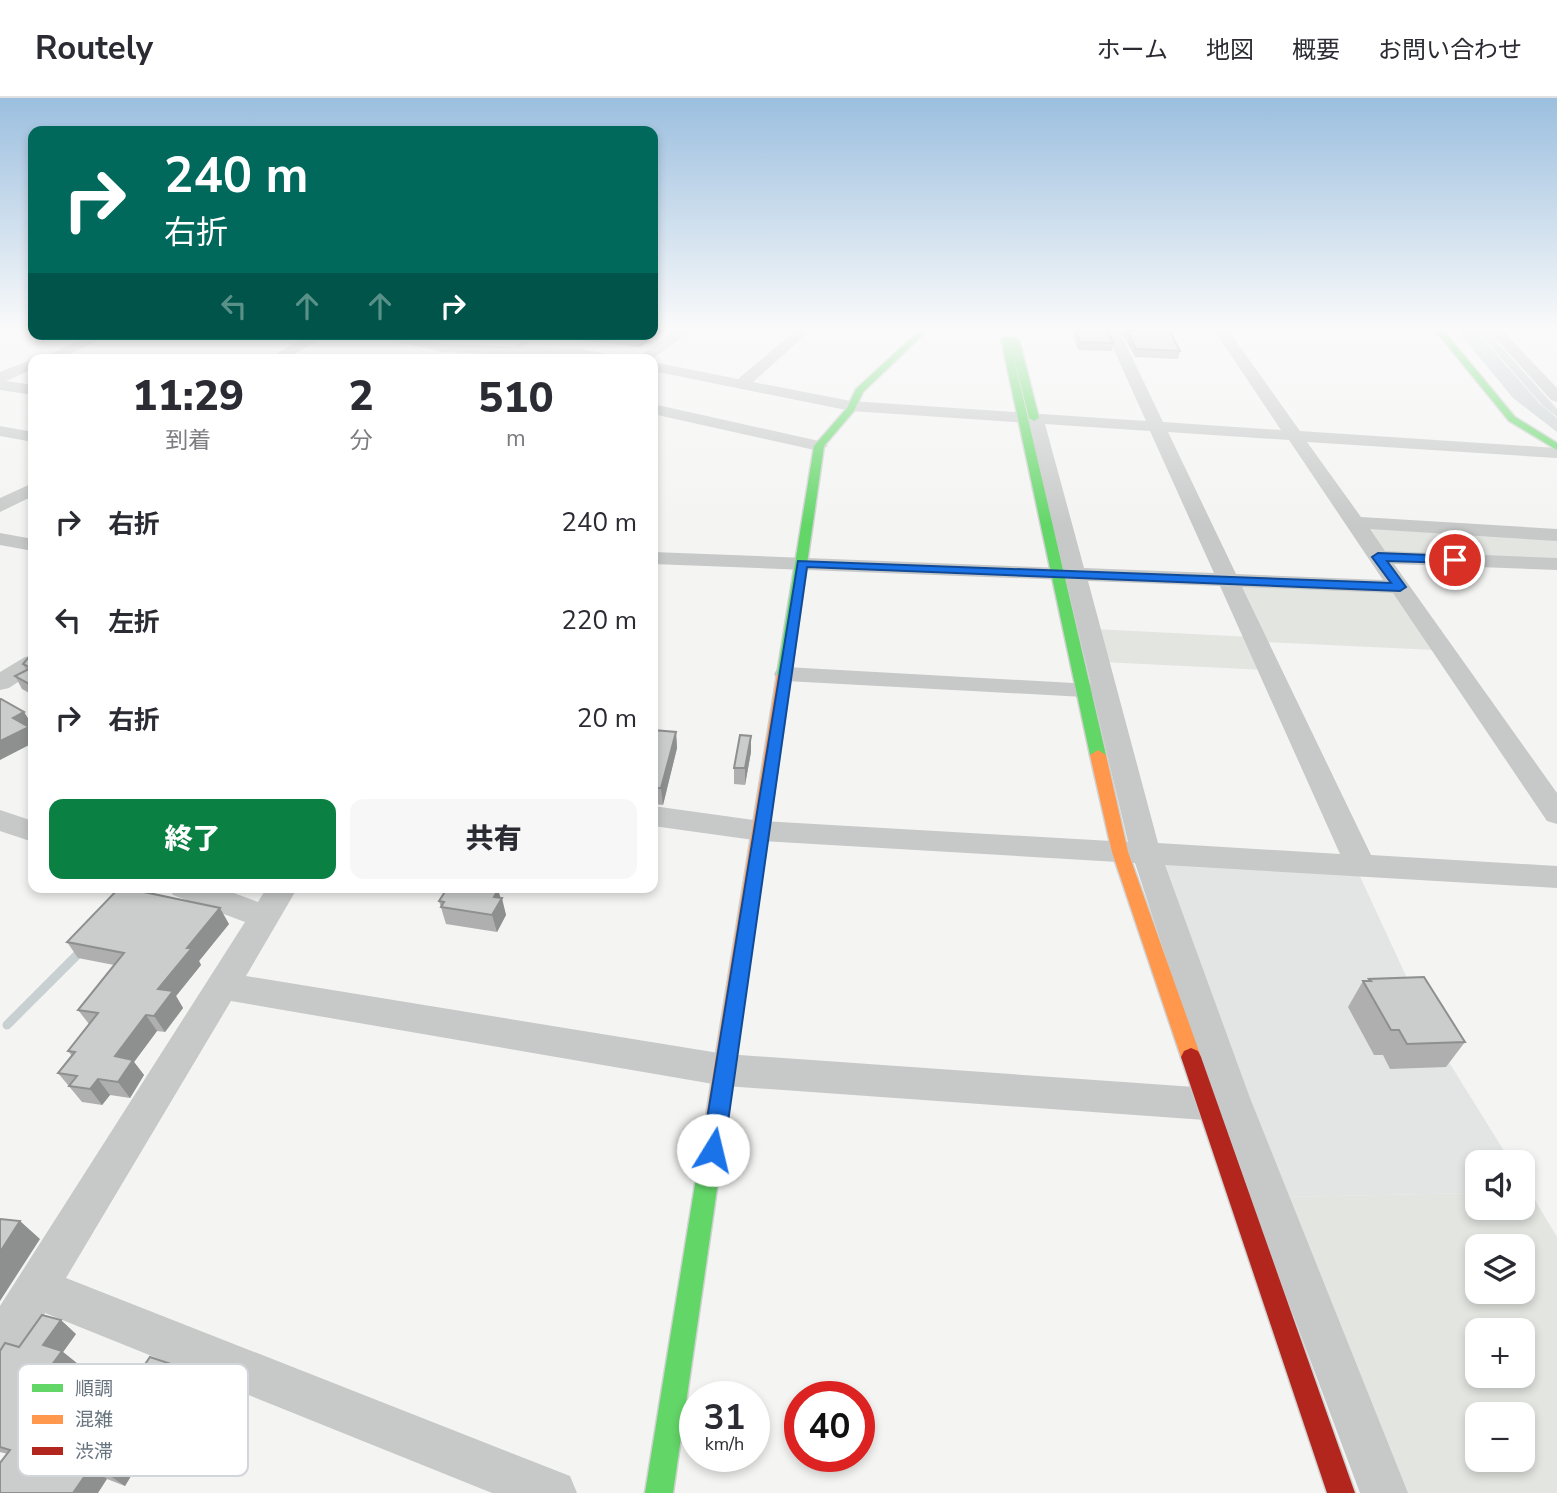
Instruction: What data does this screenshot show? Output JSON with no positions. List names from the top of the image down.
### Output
{
  "legend": ["順調", "混雑", "渋滞"],
  "page": {
    "header": "Routely",
    "nav": [
      "ホーム",
      "地図",
      "概要",
      "お問い合わせ"
    ],
    "turn": ["240 m", "右折"],
    "eta": [
      "11:29",
      "到着",
      "2",
      "分",
      "510",
      "m"
    ],
    "list": [
      {
        "name": "右折",
        "value": "240 m"
      },
      {
        "name": "左折",
        "value": "220 m"
      },
      {
        "name": "右折",
        "value": "20 m"
      }
    ],
    "buttons": ["終了", "共有"],
    "map_buttons": ["+", "−"],
    "speed": "31 km/h",
    "limit": "40"
  }
}
